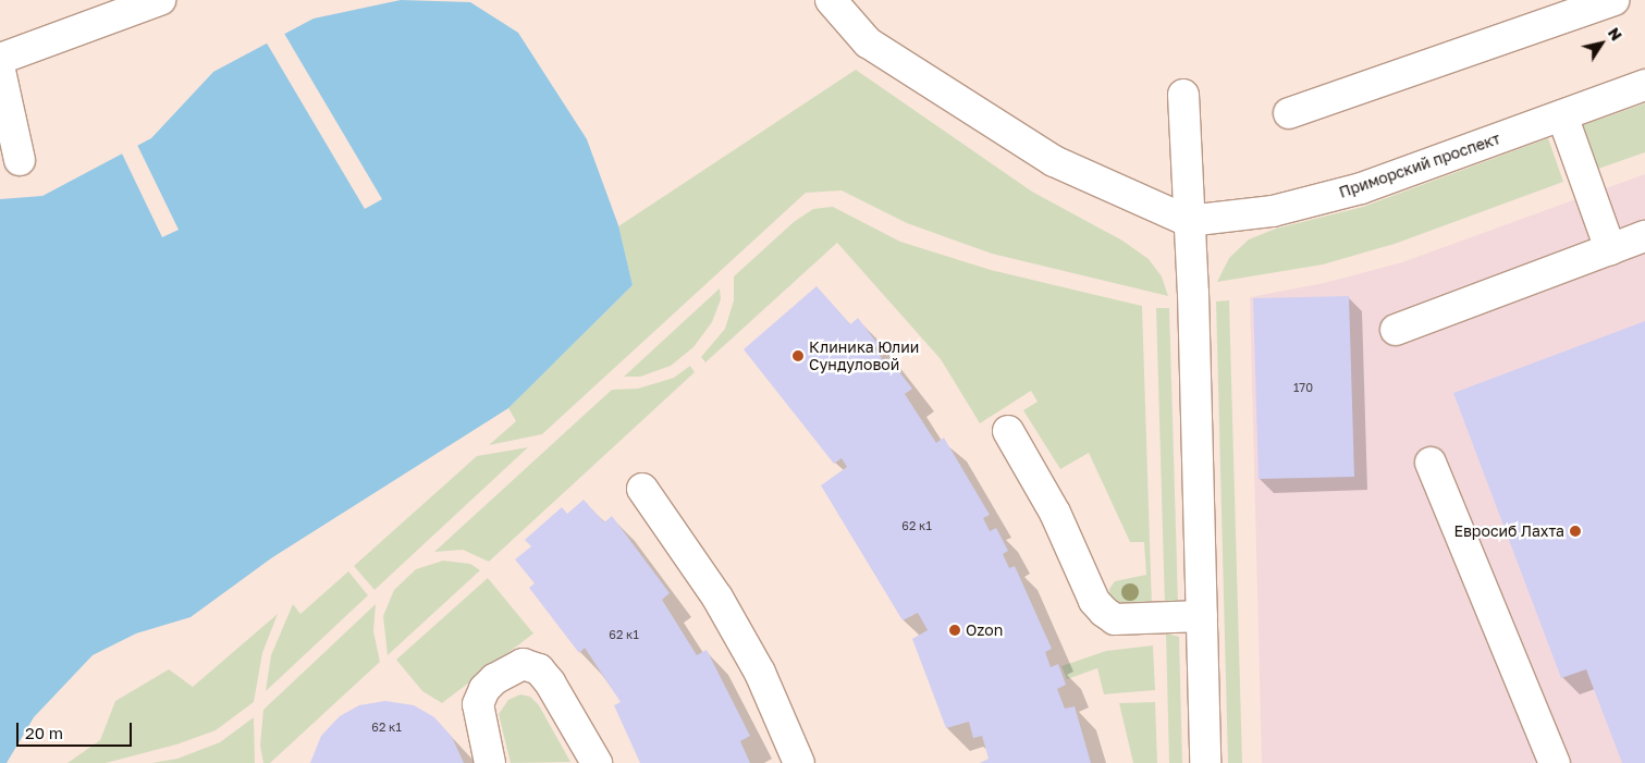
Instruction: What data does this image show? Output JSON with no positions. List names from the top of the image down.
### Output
{
  "streets": {
    "street": ["Приморский проспект"]
  },
  "places": ["Клиника Юлии Сундуловой", "Евросиб Лахта", "Ozon"],
  "house_numbers": [
    "170",
    "62 к1",
    "62 к1",
    "62 к1"
  ],
  "scale_bar": "20 m",
  "north": "top right"
}
